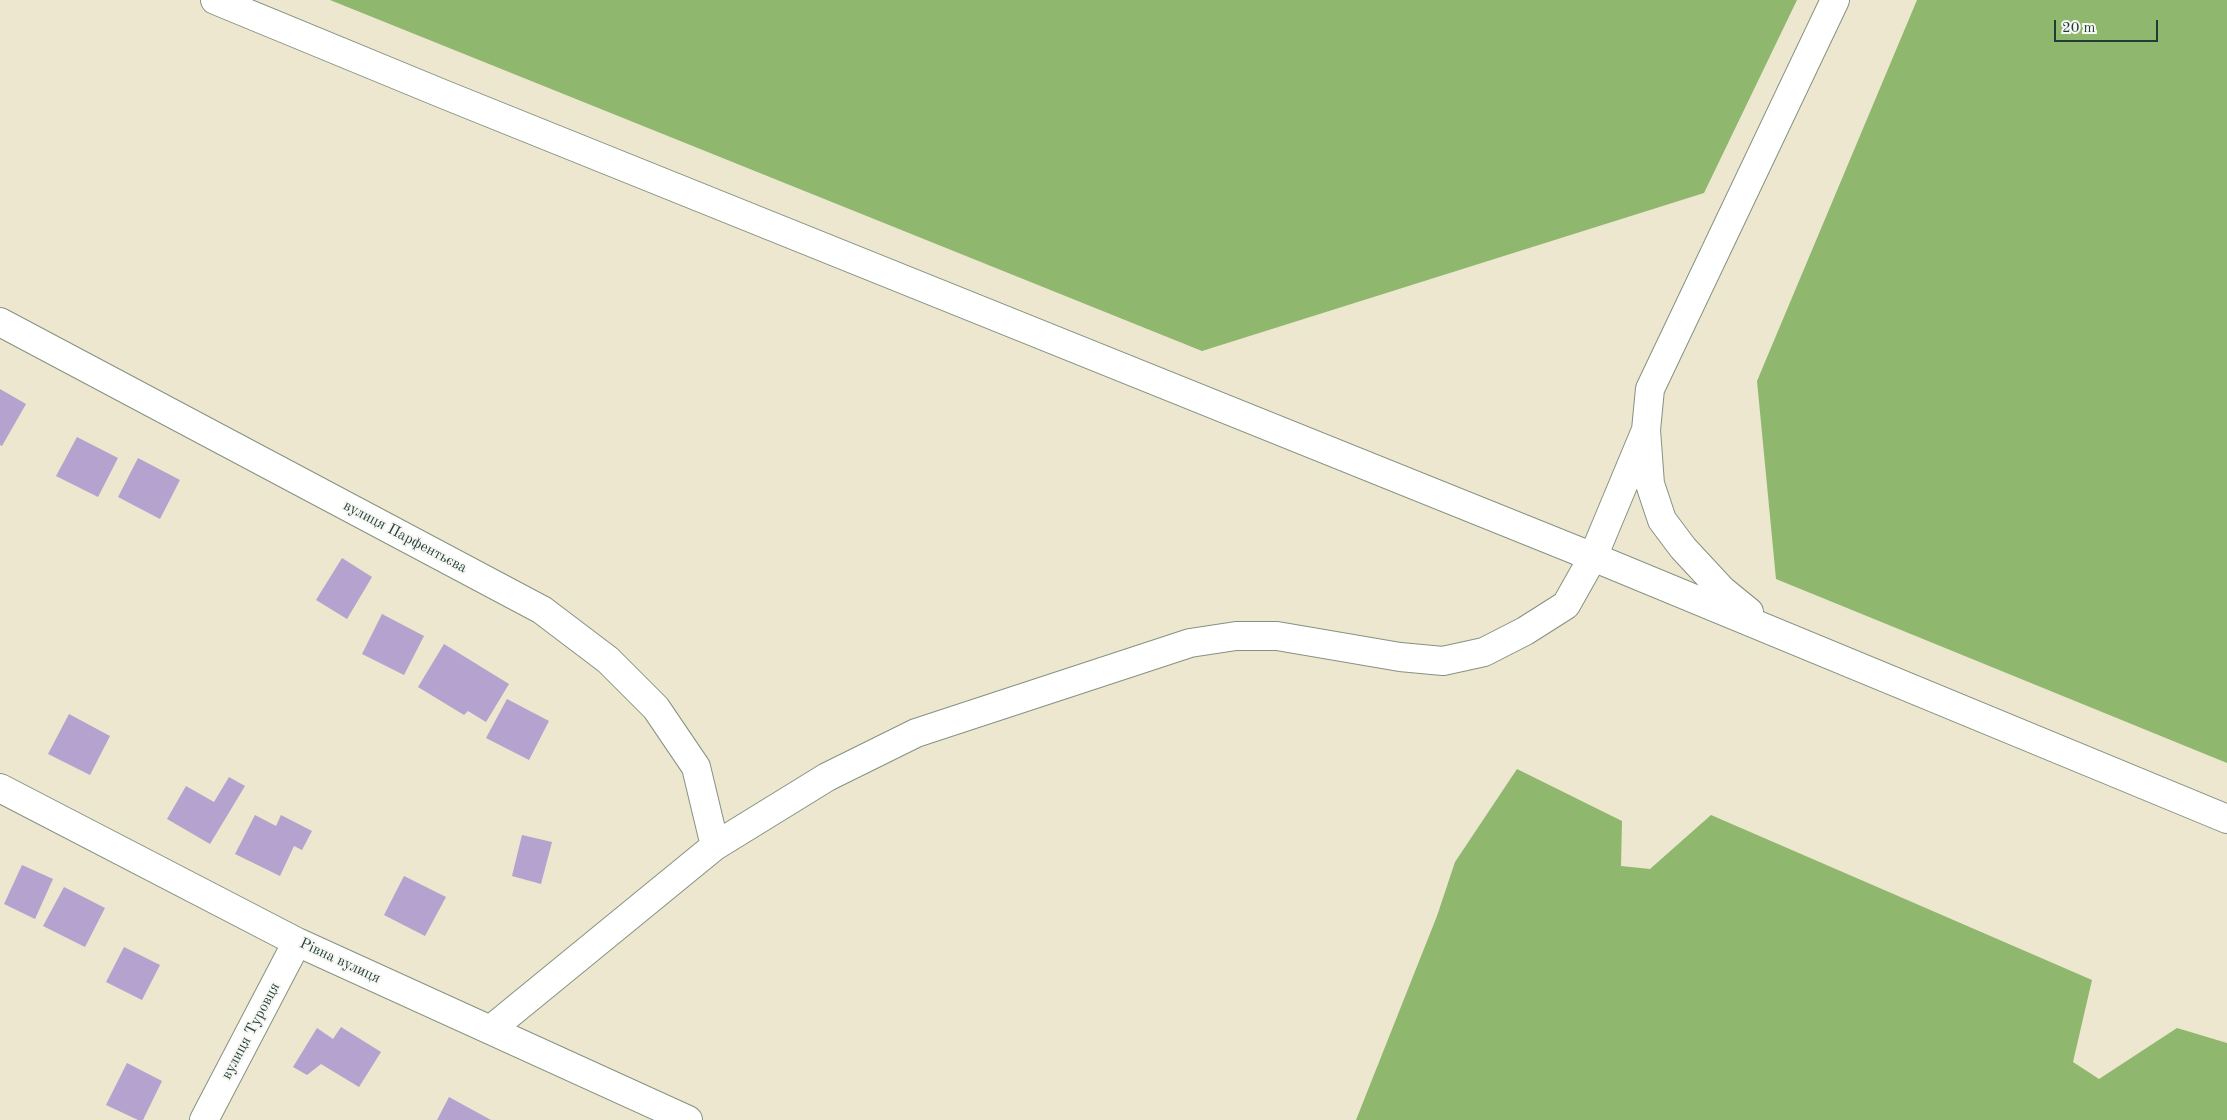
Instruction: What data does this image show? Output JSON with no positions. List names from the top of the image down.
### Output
{
  "streets": {
    "street": ["вулиця Парфентьєва", "Рівна вулиця", "вулиця Туровця"]
  },
  "crossings": [
    ["Рівна вулиця", "вулиця Туровця"]
  ],
  "scale_bar": "20 m"
}
